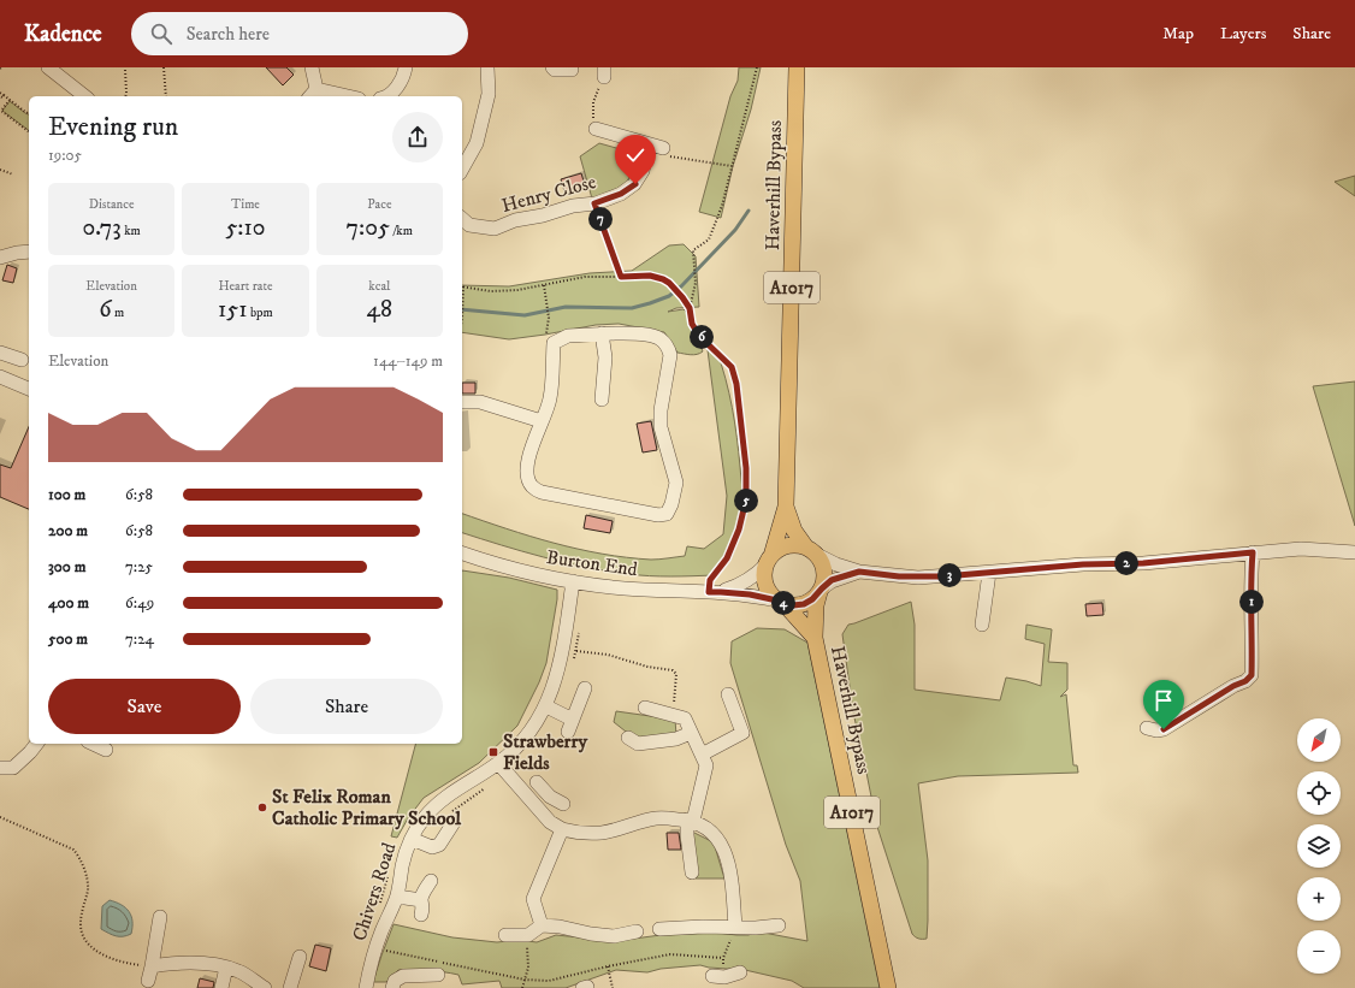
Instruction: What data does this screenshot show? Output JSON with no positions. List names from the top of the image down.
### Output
{
  "streets": {
    "main road": ["Haverhill Bypass", "A1017"],
    "street": ["Henry Close", "Burton End", "Chivers Road"]
  },
  "crossings": [
    ["Haverhill Bypass", "Burton End"],
    ["Burton End", "Chivers Road"]
  ],
  "places": {
    "transit": ["Strawberry Fields"],
    "other": ["St Felix Roman Catholic Primary School"]
  },
  "north": "bottom left",
  "page": {
    "header": "Kadence",
    "search": "Search here",
    "nav": ["Map", "Layers", "Share"],
    "heading": ["Evening run", "19:05"],
    "stats": [
      ["Distance", "0.73 km"],
      ["Time", "5:10"],
      ["Pace", "7:05 /km"],
      ["Elevation", "6 m"],
      ["Heart rate", "151 bpm"],
      ["kcal", "48"]
    ],
    "pins": [
      "7",
      "6",
      "5",
      "2",
      "3",
      "1",
      "4"
    ],
    "chart": ["Elevation", "144–149 m"],
    "list": [
      {
        "name": "100 m",
        "note": "6:58"
      },
      {
        "name": "200 m",
        "note": "6:58"
      },
      {
        "name": "300 m",
        "note": "7:25"
      },
      {
        "name": "400 m",
        "note": "6:49"
      },
      {
        "name": "500 m",
        "note": "7:24"
      }
    ],
    "buttons": ["Save", "Share"],
    "map_buttons": ["+", "−"]
  }
}
